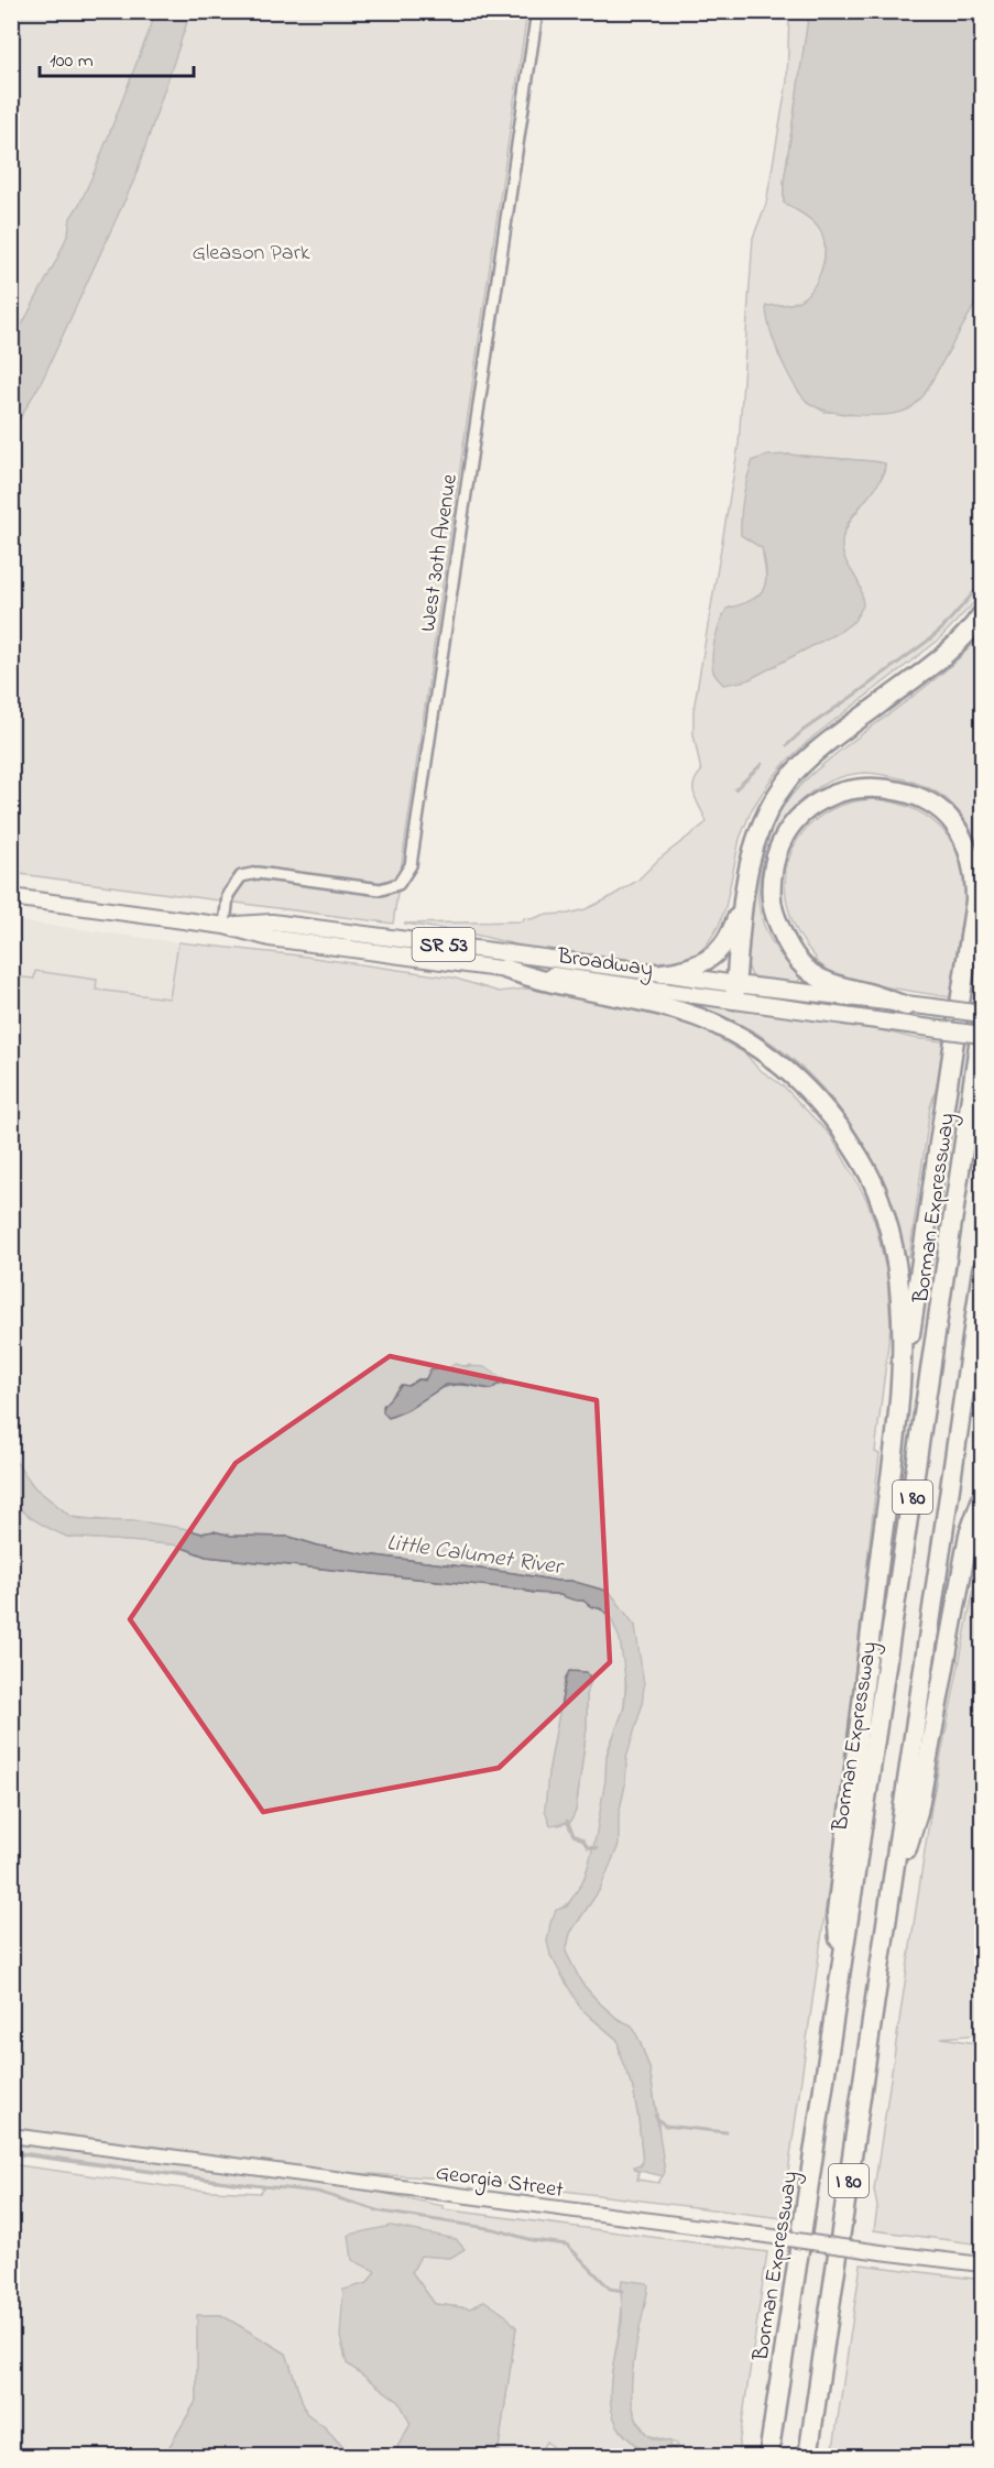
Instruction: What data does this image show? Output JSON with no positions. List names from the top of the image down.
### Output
{
  "streets": {
    "highway": ["Borman Expressway", "I 80"],
    "main road": ["SR 53", "Broadway"],
    "street": ["West 30th Avenue", "Georgia Street"]
  },
  "crossings": [
    ["West 30th Avenue", "Broadway"]
  ],
  "water": ["Little Calumet River"],
  "parks": ["Gleason Park"],
  "scale_bar": "100 m"
}
